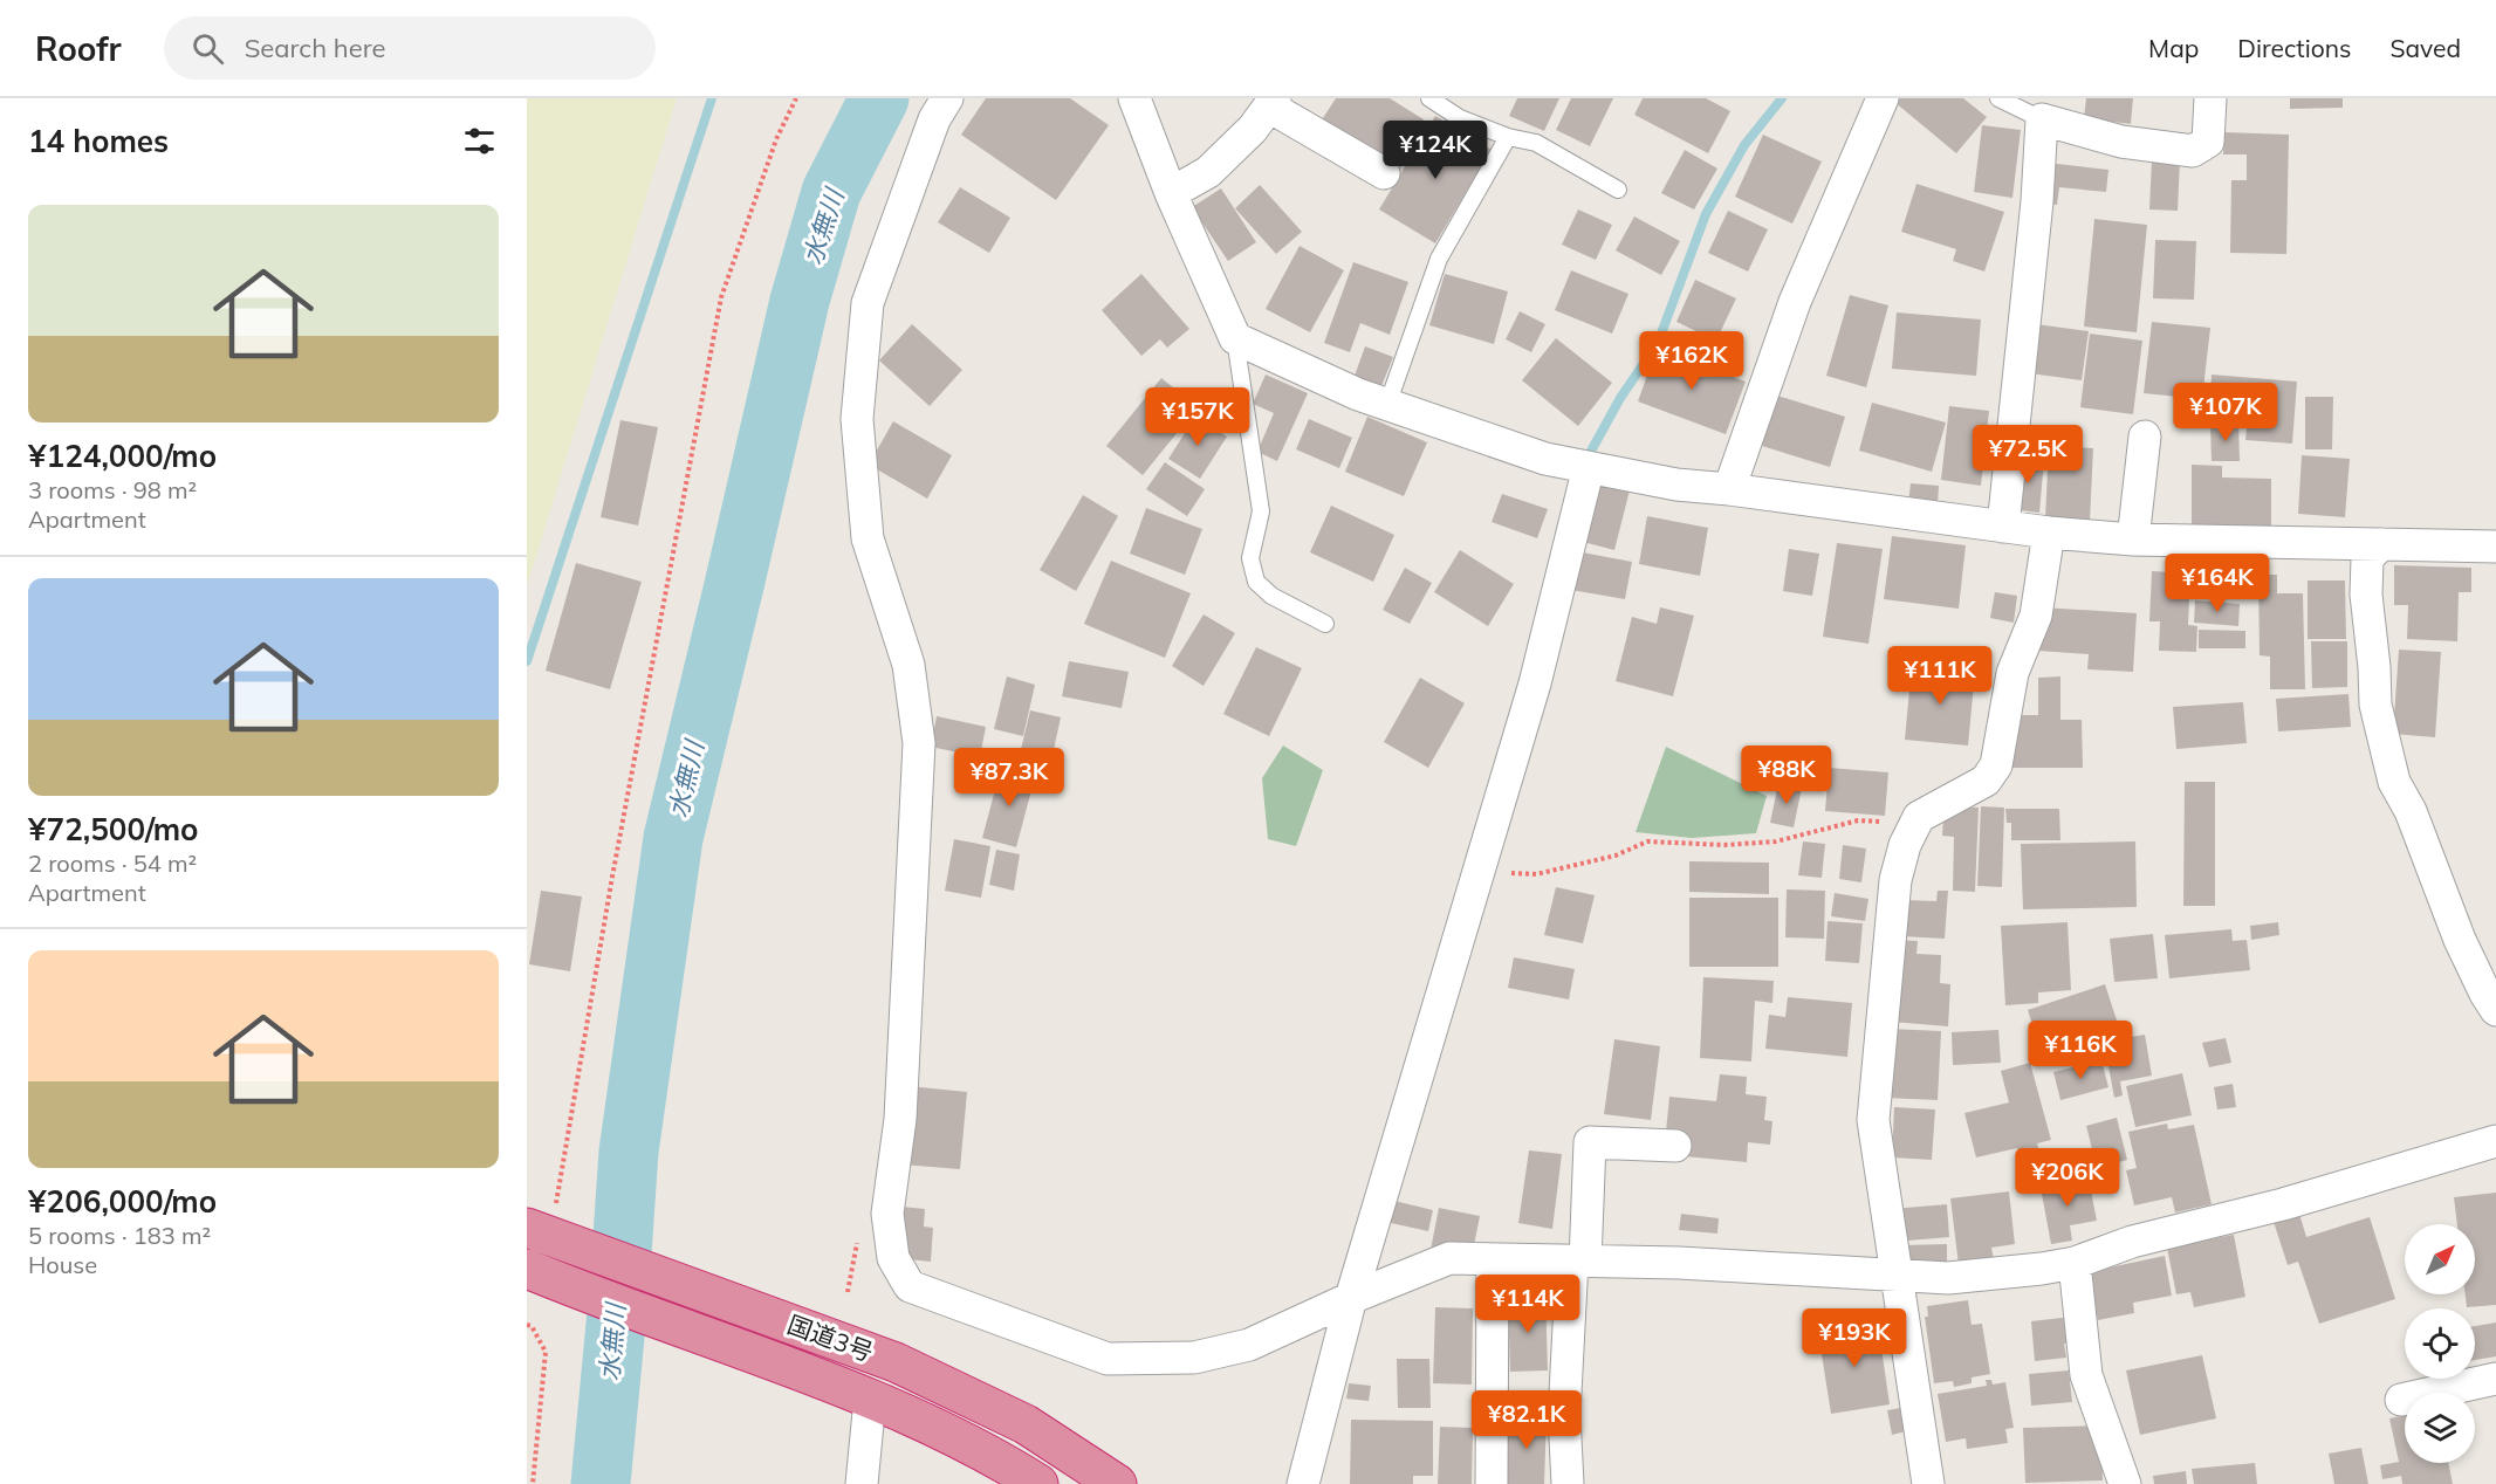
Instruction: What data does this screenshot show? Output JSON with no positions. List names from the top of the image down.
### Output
{
  "streets": {
    "highway": ["国道3号"]
  },
  "water": ["水無川"],
  "north": "top right",
  "page": {
    "header": "Roofr",
    "search": "Search here",
    "nav": ["Map", "Directions", "Saved"],
    "heading": "14 homes",
    "price": [
      "¥124K",
      "¥162K",
      "¥107K",
      "¥157K",
      "¥72.5K",
      "¥164K",
      "¥111K",
      "¥88K",
      "¥87.3K",
      "¥116K",
      "¥206K",
      "¥114K",
      "¥193K",
      "¥82.1K"
    ],
    "list": [
      {
        "name": "¥124,000/mo",
        "note": "3 rooms · 98 m² · Apartment"
      },
      {
        "name": "¥72,500/mo",
        "note": "2 rooms · 54 m² · Apartment"
      },
      {
        "name": "¥206,000/mo",
        "note": "5 rooms · 183 m² · House"
      }
    ]
  }
}
